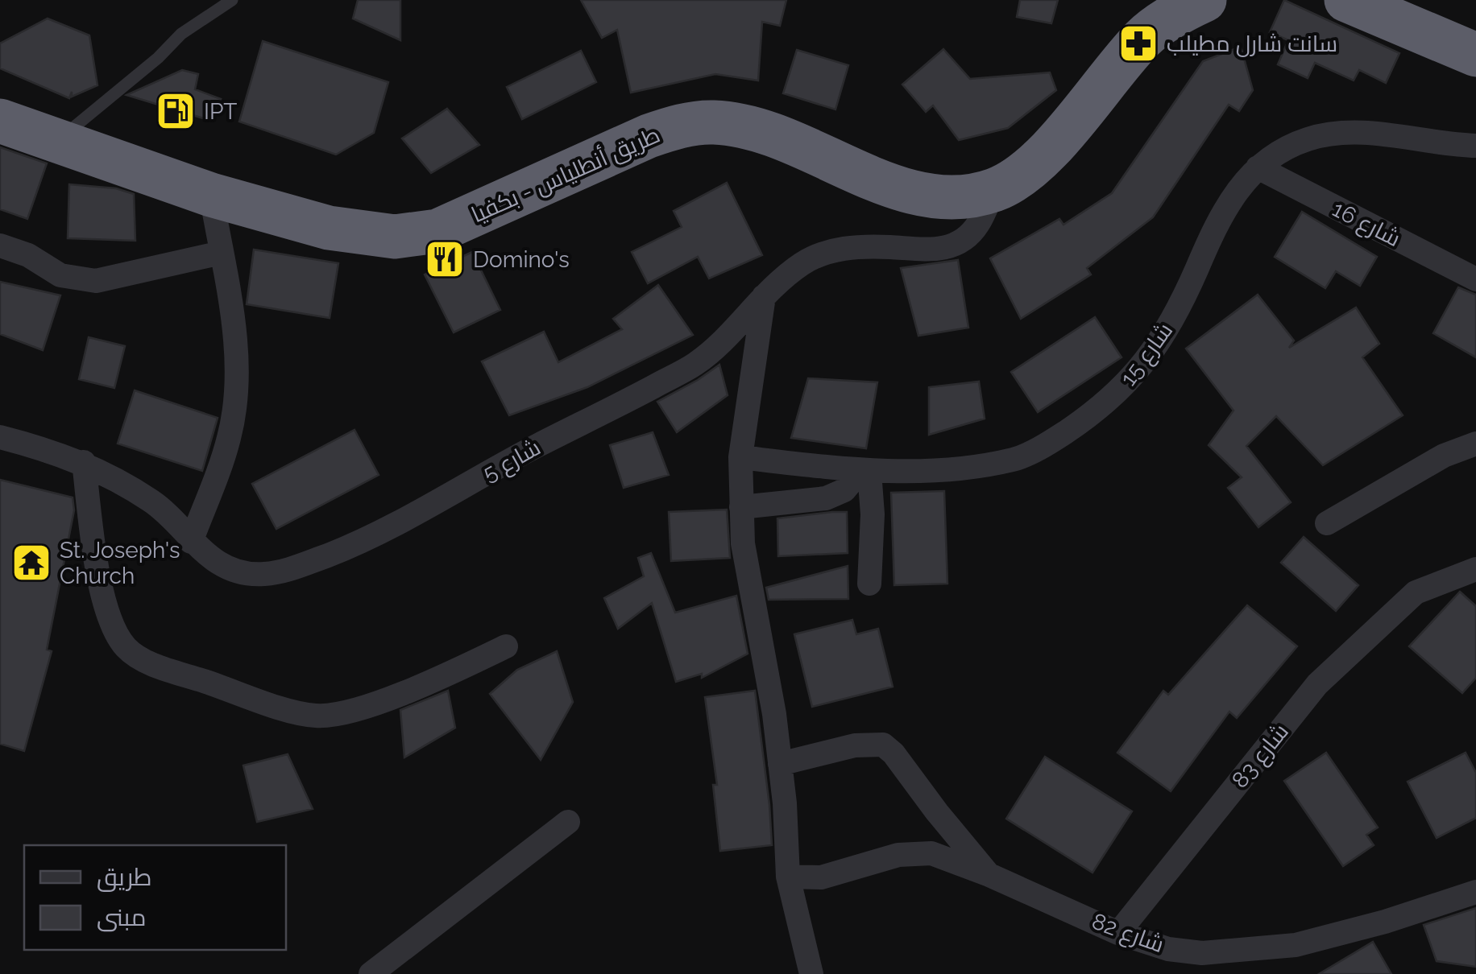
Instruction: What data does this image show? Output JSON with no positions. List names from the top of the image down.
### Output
{
  "streets": {
    "highway": ["طريق أنطلياس - بكفيا"],
    "street": [
      "شارع 16",
      "شارع 15",
      "شارع 5",
      "شارع 83",
      "شارع 82"
    ]
  },
  "crossings": [
    ["طريق أنطلياس - بكفيا", "شارع 5"],
    ["شارع 16", "شارع 15"],
    ["شارع 83", "شارع 82"]
  ],
  "places": {
    "pharmacy": ["سانت شارل مطيلب"],
    "fuel station": ["IPT"],
    "restaurant": ["Domino's"],
    "temple": ["St. Joseph's Church"]
  },
  "legend": ["طريق", "مبنى"]
}
